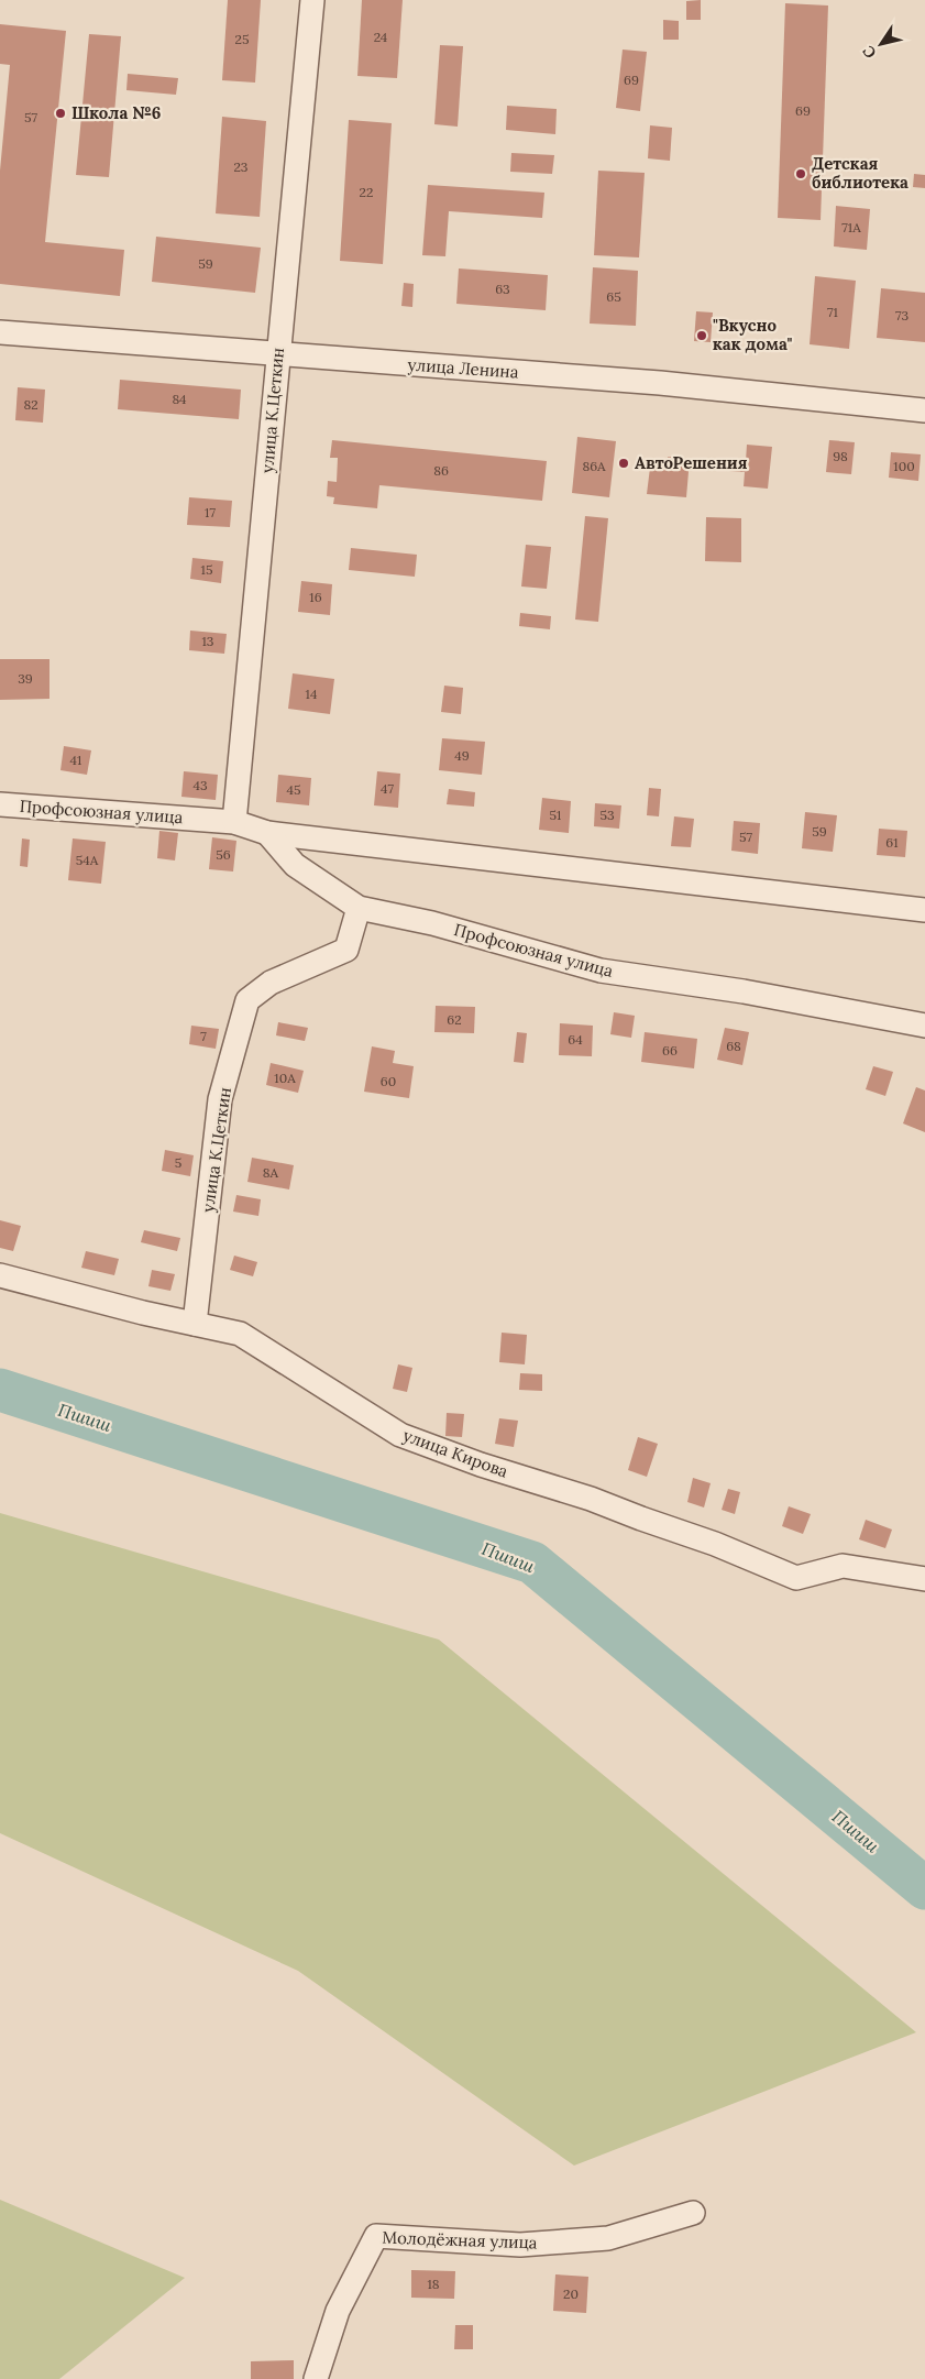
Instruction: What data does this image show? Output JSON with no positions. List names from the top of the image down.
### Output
{
  "streets": {
    "street": [
      "улица Ленина",
      "улица К.Цеткин",
      "Профсоюзная улица",
      "улица Кирова",
      "Молодёжная улица"
    ]
  },
  "crossings": [
    ["улица Ленина", "улица К.Цеткин"],
    ["улица К.Цеткин", "Профсоюзная улица"],
    ["улица К.Цеткин", "улица Кирова"]
  ],
  "water": ["Пшиш"],
  "places": [
    "Школа №6",
    "Детская библиотека",
    "\"Вкусно как дома\"",
    "АвтоРешения"
  ],
  "house_numbers": [
    "24",
    "25",
    "69",
    "69",
    "57",
    "23",
    "22",
    "71А",
    "59",
    "63",
    "65",
    "71",
    "73",
    "84",
    "82",
    "98",
    "86А",
    "100",
    "86",
    "17",
    "15",
    "16",
    "13",
    "39",
    "14",
    "49",
    "41",
    "43",
    "47",
    "45",
    "51",
    "53",
    "59",
    "57",
    "61",
    "56",
    "54А",
    "62",
    "7",
    "64",
    "68",
    "66",
    "10А",
    "60",
    "5",
    "8А",
    "18",
    "20"
  ],
  "north": "bottom left"
}
